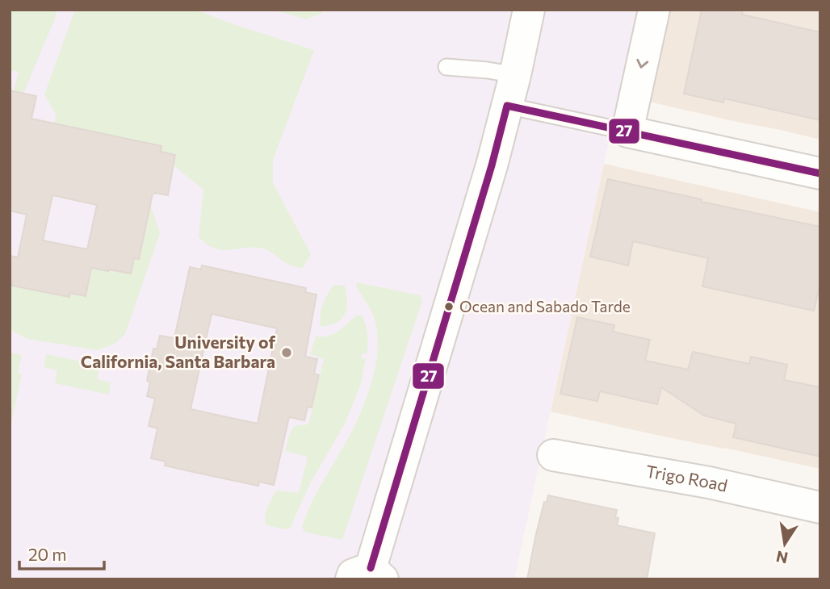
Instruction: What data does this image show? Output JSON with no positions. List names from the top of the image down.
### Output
{
  "streets": {
    "street": ["Trigo Road"]
  },
  "places": ["Ocean and Sabado Tarde", "University of California, Santa Barbara"],
  "lines": ["transit line 27"],
  "scale_bar": "20 m",
  "north": "bottom"
}
